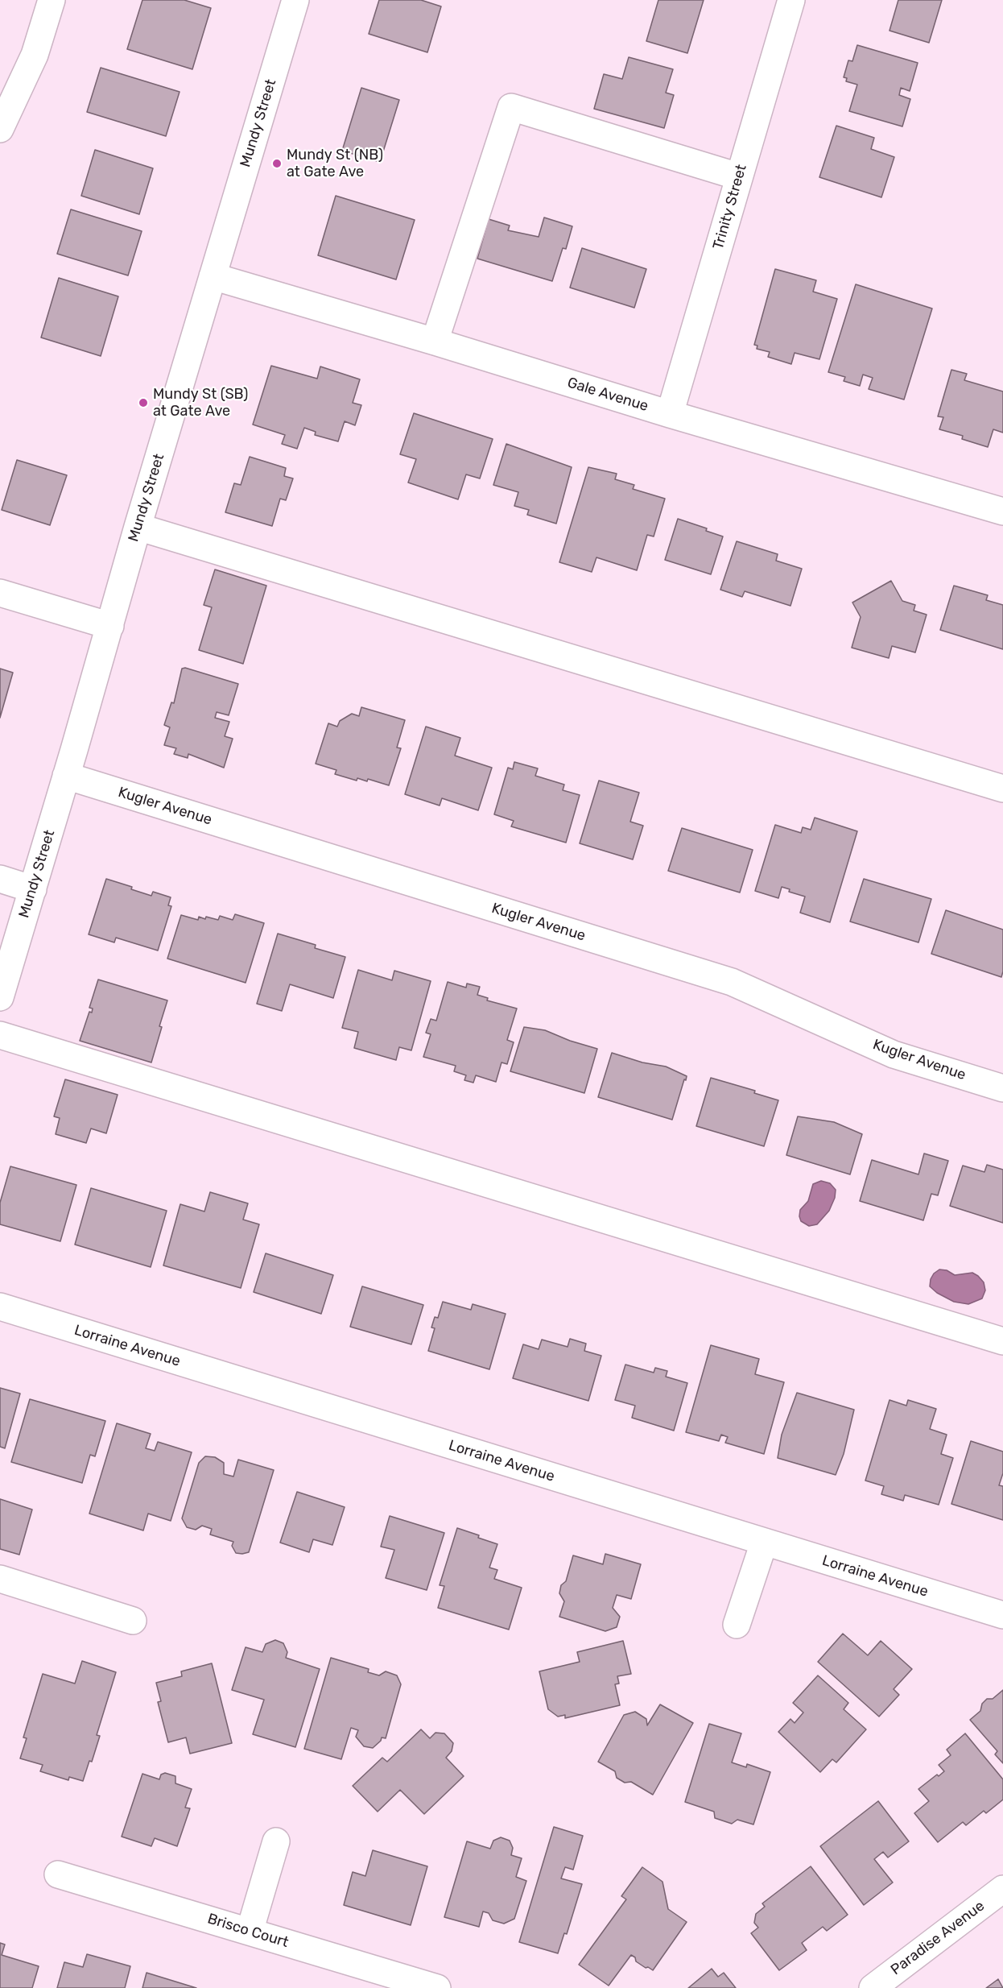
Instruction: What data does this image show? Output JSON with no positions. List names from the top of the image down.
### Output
{
  "streets": {
    "street": [
      "Mundy Street",
      "Trinity Street",
      "Gale Avenue",
      "Kugler Avenue",
      "Lorraine Avenue",
      "Brisco Court",
      "Paradise Avenue"
    ]
  },
  "crossings": [
    ["Mundy Street", "Gale Avenue"],
    ["Mundy Street", "Kugler Avenue"],
    ["Trinity Street", "Gale Avenue"]
  ],
  "places": ["Mundy St (NB) at Gate Ave", "Mundy St (SB) at Gate Ave"]
}
